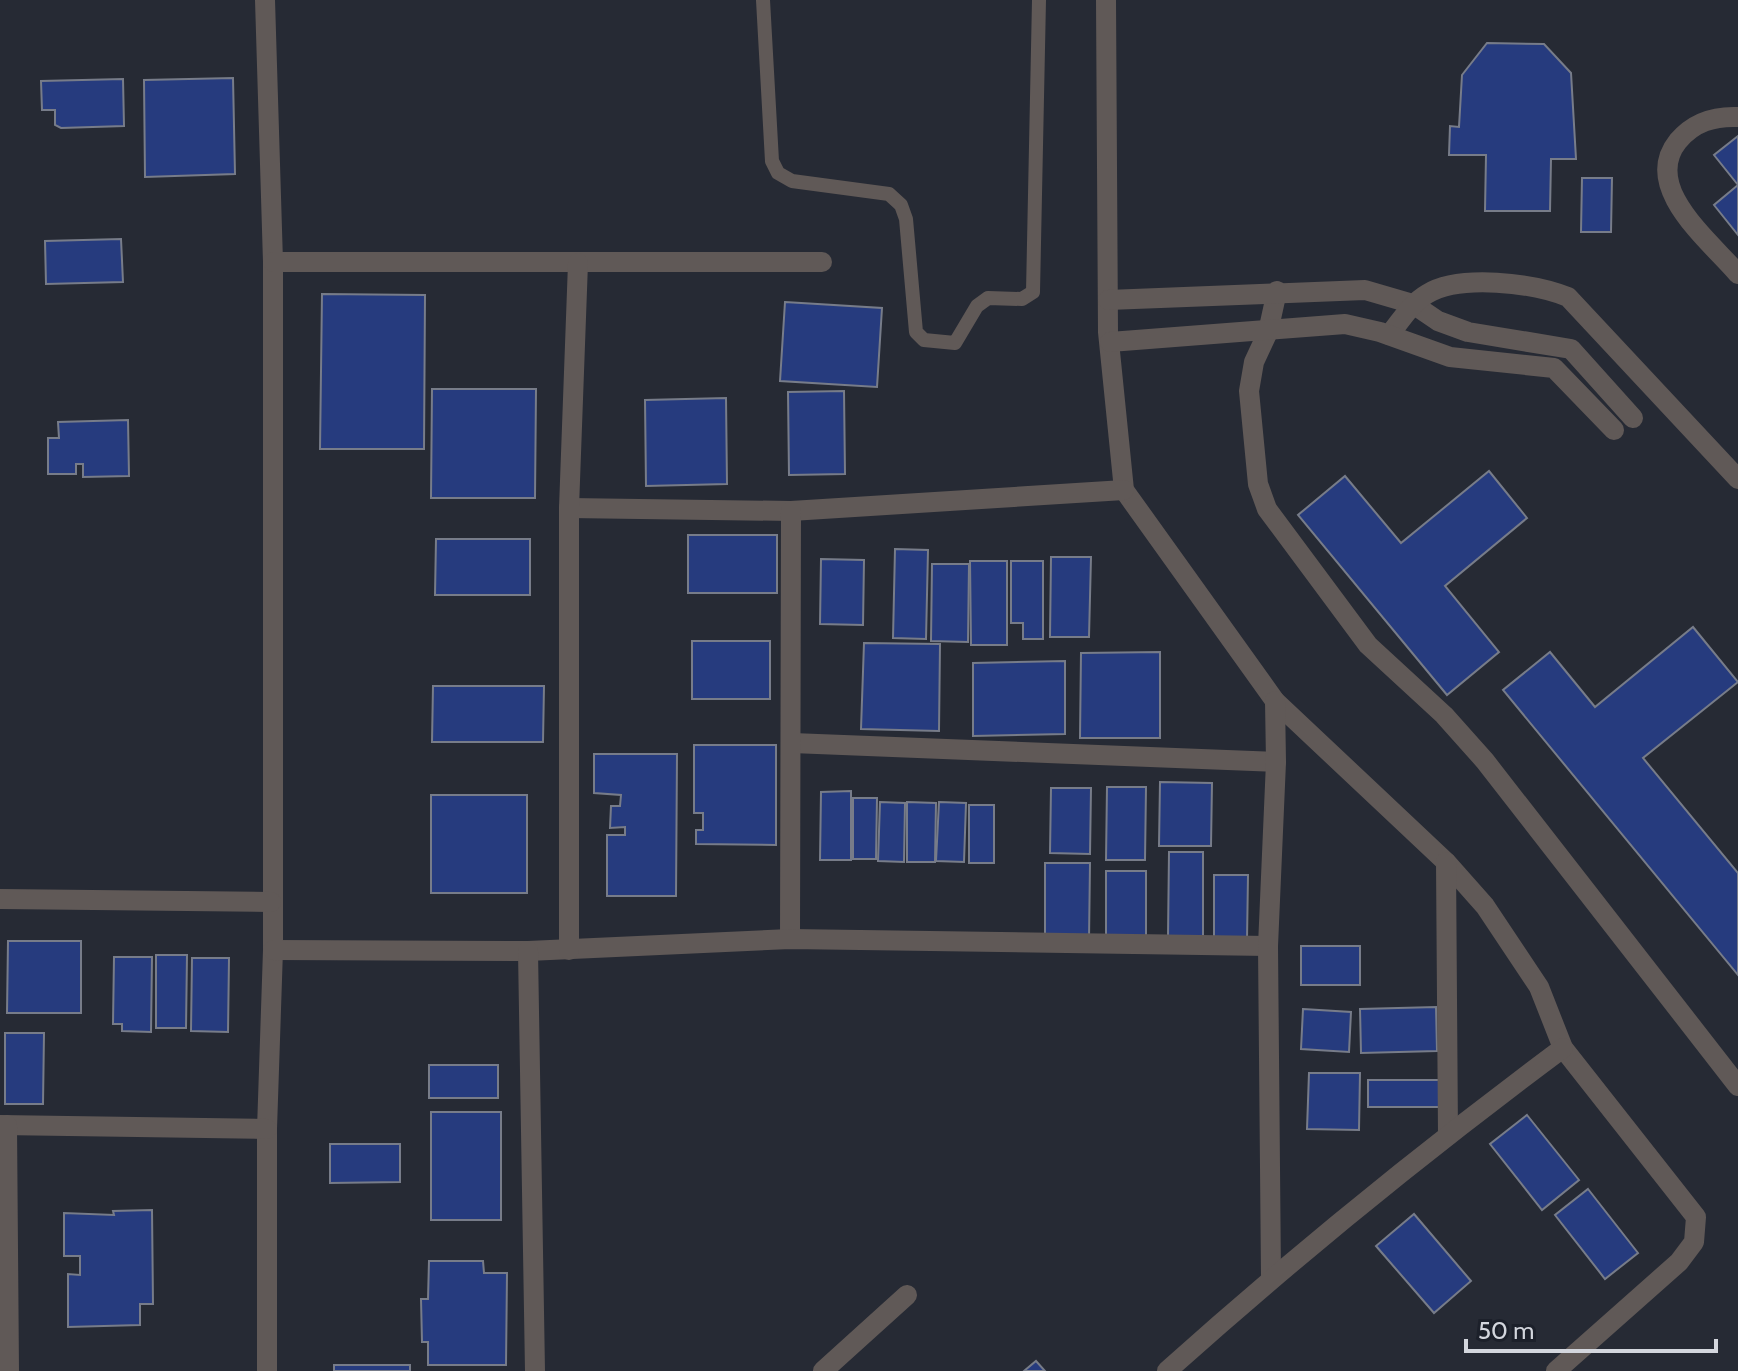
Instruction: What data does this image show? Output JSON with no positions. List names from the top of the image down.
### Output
{
  "scale_bar": "50 m"
}
